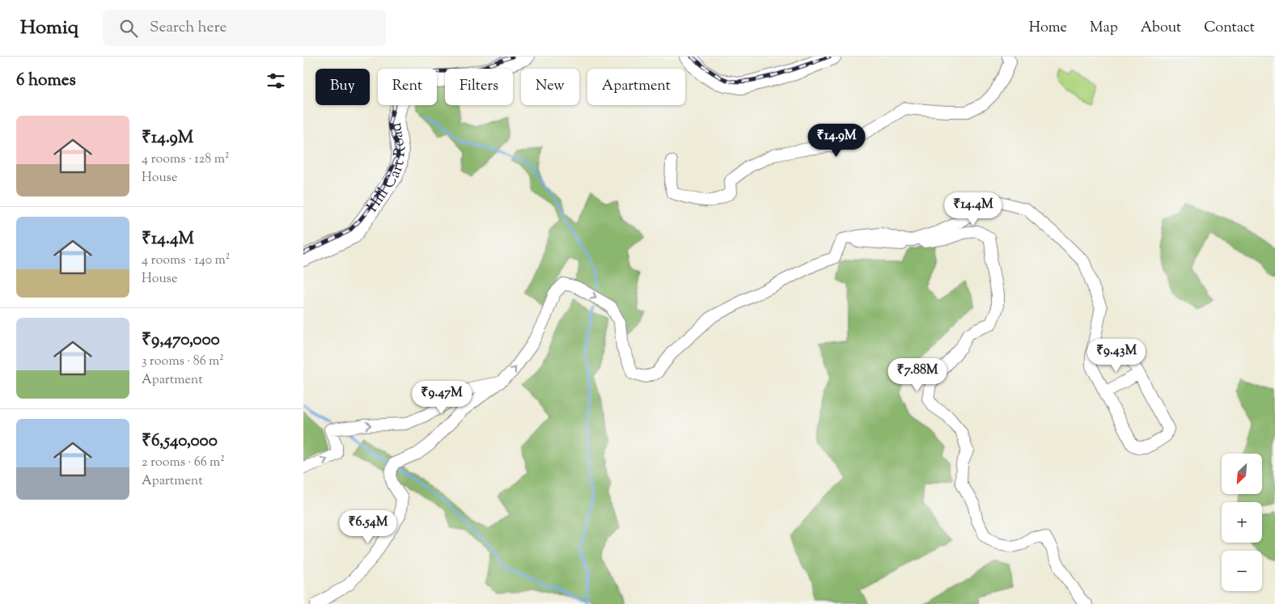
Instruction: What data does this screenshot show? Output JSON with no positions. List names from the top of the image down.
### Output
{
  "streets": {
    "highway": ["Hill Cart Road"]
  },
  "north": "bottom left",
  "page": {
    "header": "Homiq",
    "search": "Search here",
    "nav": [
      "Home",
      "Map",
      "About",
      "Contact"
    ],
    "heading": "6 homes",
    "chip": [
      "Buy",
      "Rent",
      "Filters",
      "New",
      "Apartment"
    ],
    "list": [
      {
        "name": "₹14.9M",
        "note": "4 rooms · 128 m² · House"
      },
      {
        "name": "₹14.4M",
        "note": "4 rooms · 140 m² · House"
      },
      {
        "name": "₹9,470,000",
        "note": "3 rooms · 86 m² · Apartment"
      },
      {
        "name": "₹6,540,000",
        "note": "2 rooms · 66 m² · Apartment"
      }
    ],
    "price": [
      "₹14.9M",
      "₹14.4M",
      "₹9.43M",
      "₹7.88M",
      "₹9.47M",
      "₹6.54M"
    ],
    "map_buttons": ["+", "−"]
  }
}
